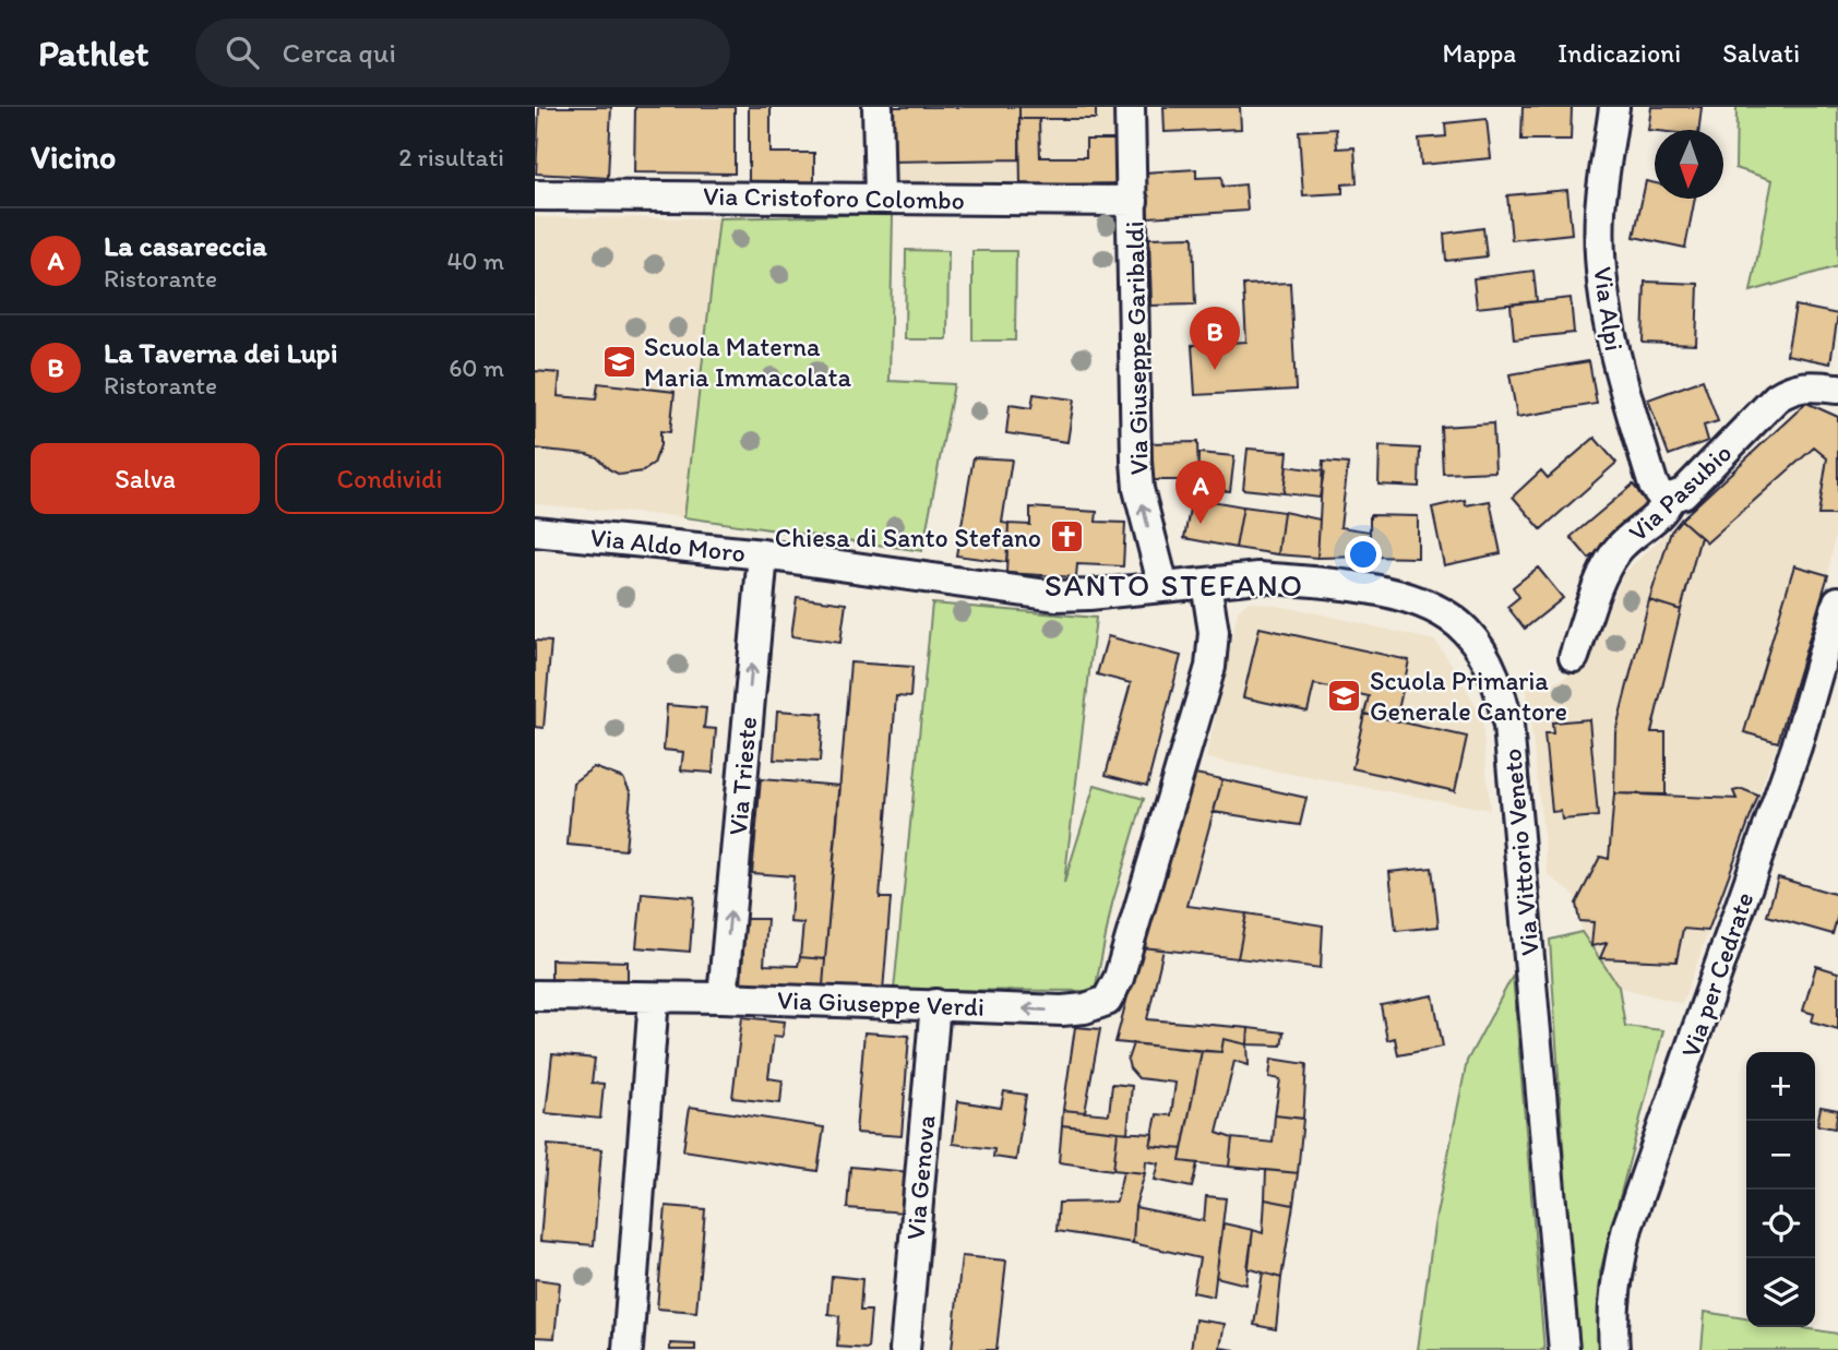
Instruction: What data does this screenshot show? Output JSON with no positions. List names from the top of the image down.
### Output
{
  "streets": {
    "street": [
      "Via Cristoforo Colombo",
      "Via Alpi",
      "Via Giuseppe Garibaldi",
      "Via Pasubio",
      "Via Aldo Moro",
      "Via Trieste",
      "Via Vittorio Veneto",
      "Via per Cedrate",
      "Via Giuseppe Verdi",
      "Via Genova"
    ]
  },
  "crossings": [
    ["Via Cristoforo Colombo", "Via Giuseppe Garibaldi"],
    ["Via Alpi", "Via Pasubio"],
    ["Via Giuseppe Garibaldi", "Via Aldo Moro"],
    ["Via Giuseppe Garibaldi", "Via Vittorio Veneto"],
    ["Via Aldo Moro", "Via Trieste"],
    ["Via Aldo Moro", "Via Vittorio Veneto"],
    ["Via Trieste", "Via Giuseppe Verdi"],
    ["Via Vittorio Veneto", "Via Giuseppe Verdi"],
    ["Via Giuseppe Verdi", "Via Genova"]
  ],
  "one_way": ["Via Giuseppe Garibaldi", "Via Trieste", "Via Giuseppe Verdi"],
  "districts": ["SANTO STEFANO"],
  "places": {
    "school or university": ["Scuola Materna Maria Immacolata", "Scuola Primaria Generale Cantore"],
    "church": ["Chiesa di Santo Stefano"]
  },
  "north": "bottom",
  "page": {
    "header": "Pathlet",
    "search": "Cerca qui",
    "nav": ["Mappa", "Indicazioni", "Salvati"],
    "heading": ["Vicino", "2 risultati"],
    "list": [
      {
        "mark": "A",
        "name": "La casareccia",
        "note": "Ristorante",
        "value": "40 m"
      },
      {
        "mark": "B",
        "name": "La Taverna dei Lupi",
        "note": "Ristorante",
        "value": "60 m"
      }
    ],
    "pins": ["B", "A"],
    "buttons": ["Salva", "Condividi"],
    "map_buttons": ["+", "−"]
  }
}
